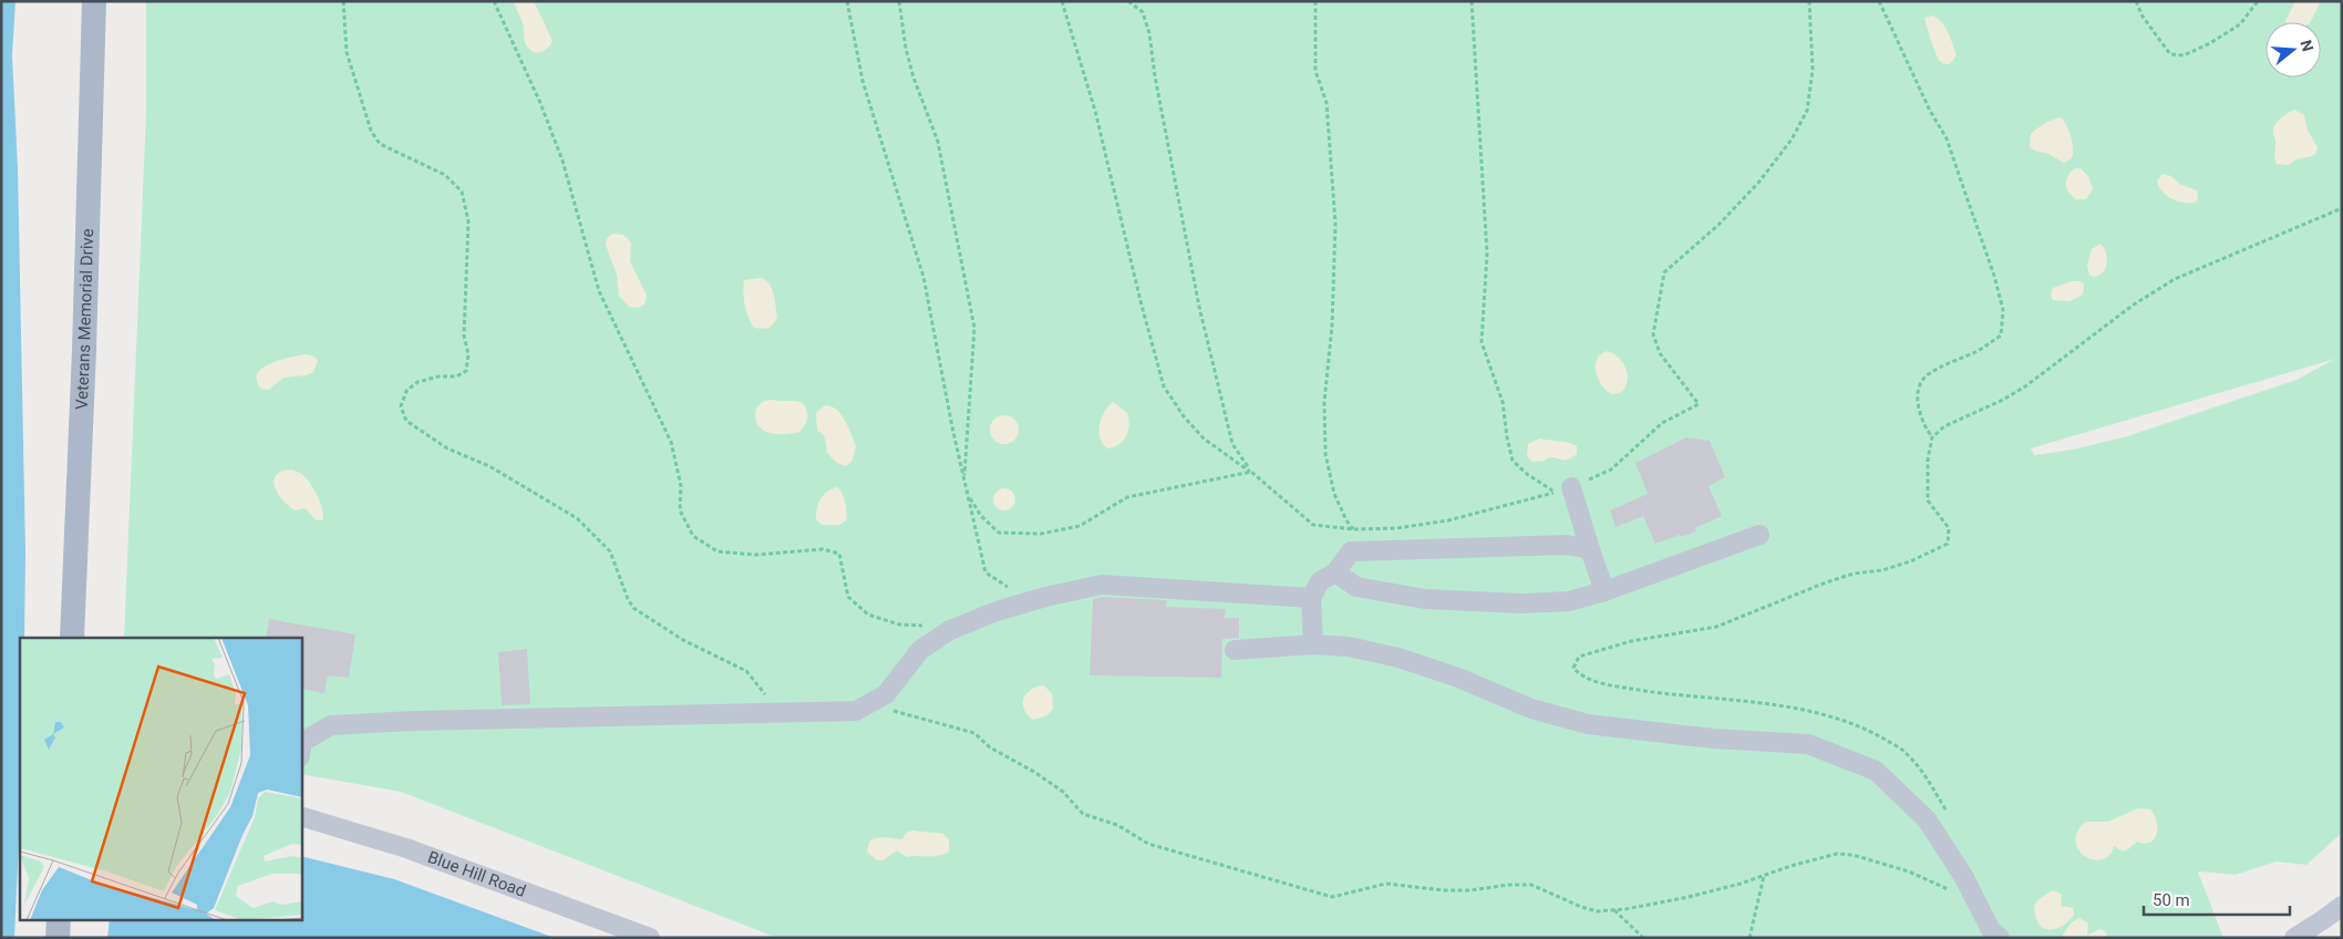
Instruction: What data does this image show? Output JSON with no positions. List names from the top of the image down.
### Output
{
  "streets": {
    "main road": ["Veterans Memorial Drive"],
    "street": ["Blue Hill Road"]
  },
  "scale_bar": "50 m",
  "north": "right"
}
